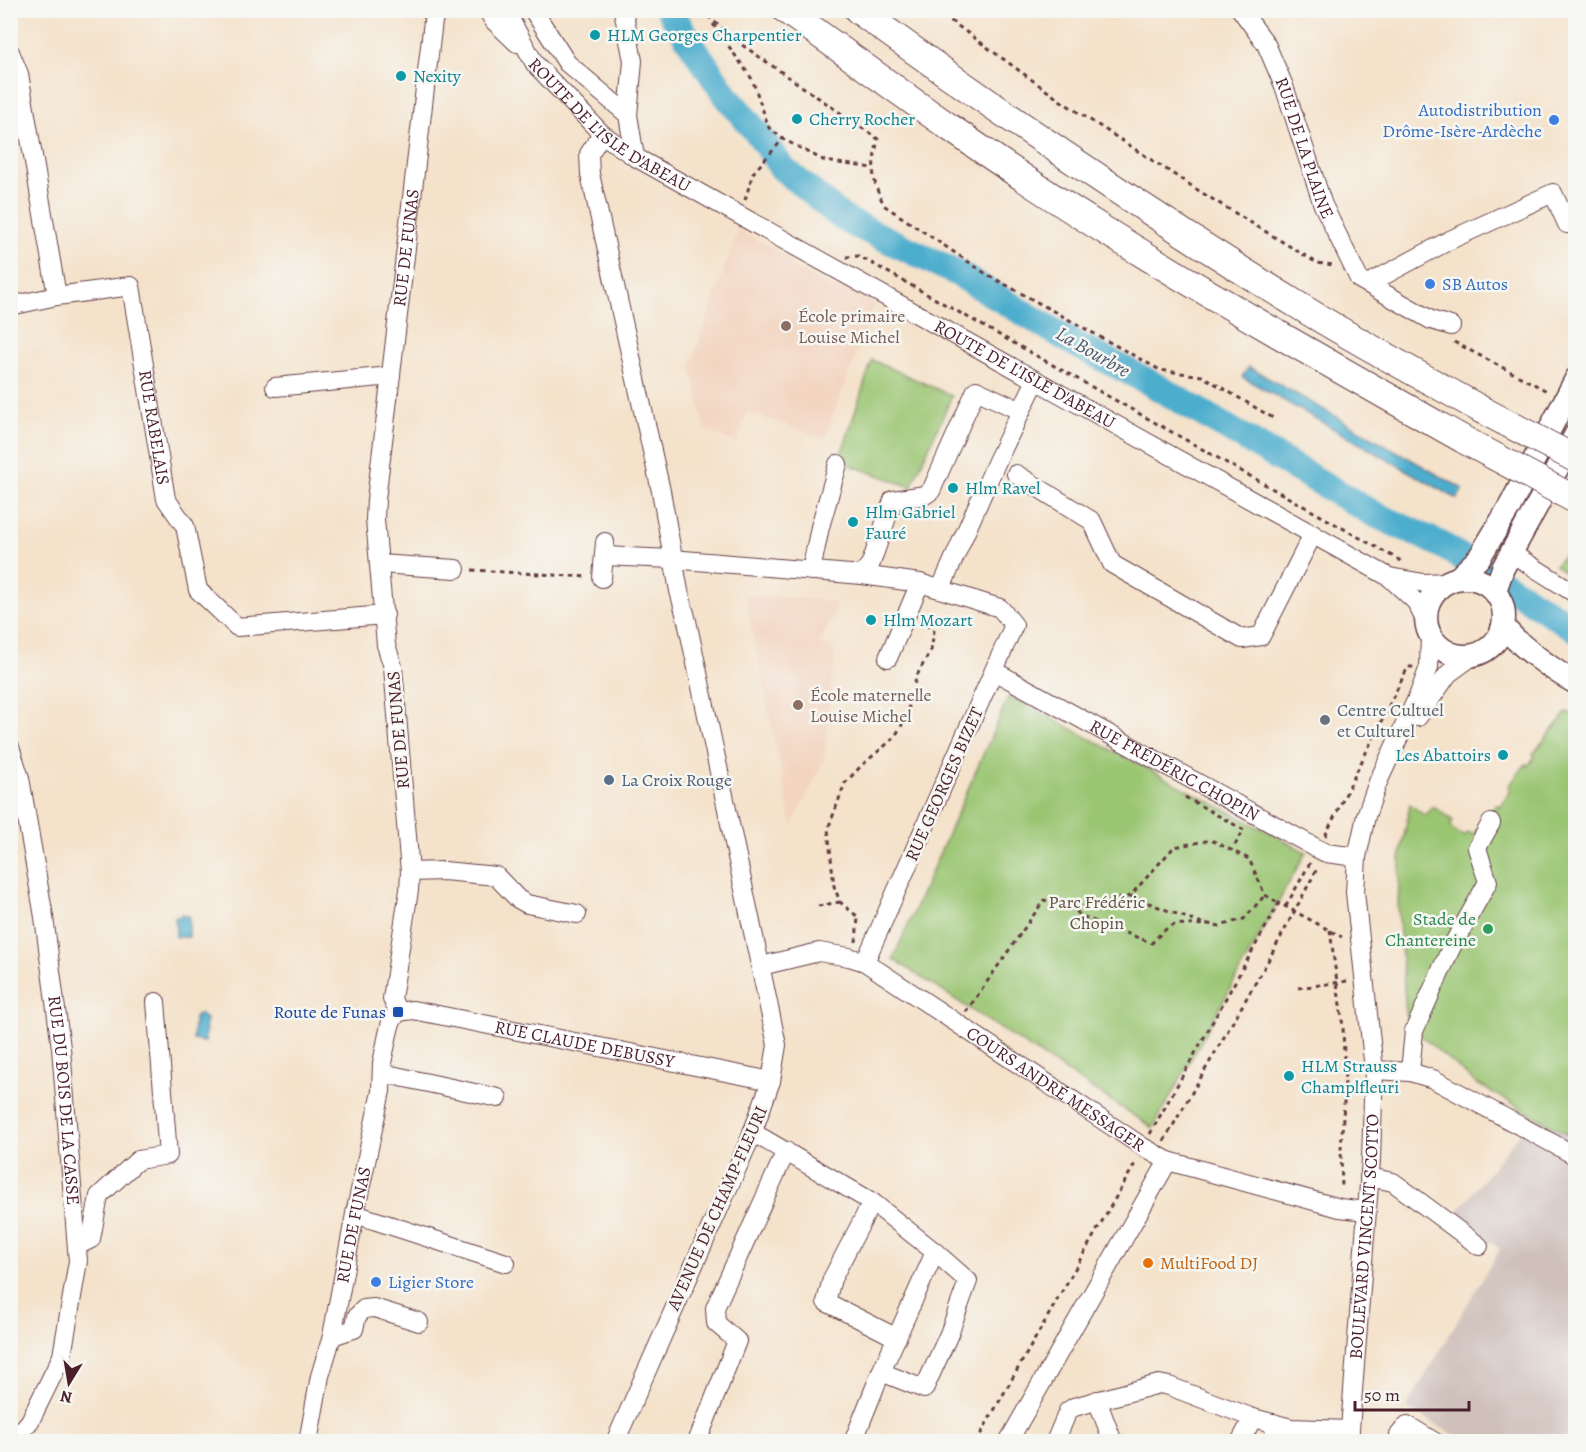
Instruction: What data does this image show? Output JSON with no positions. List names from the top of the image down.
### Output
{
  "streets": {
    "street": [
      "ROUTE DE L'ISLE D'ABEAU",
      "RUE DE LA PLAINE",
      "RUE DE FUNAS",
      "RUE RABELAIS",
      "RUE FRÉDÉRIC CHOPIN",
      "RUE GEORGES BIZET",
      "RUE CLAUDE DEBUSSY",
      "COURS ANDRÉ MESSAGER",
      "RUE DU BOIS DE LA CASSE",
      "AVENUE DE CHAMP-FLEURI",
      "BOULEVARD VINCENT SCOTTO"
    ]
  },
  "crossings": [
    ["ROUTE DE L'ISLE D'ABEAU", "AVENUE DE CHAMP-FLEURI"],
    ["ROUTE DE L'ISLE D'ABEAU", "BOULEVARD VINCENT SCOTTO"],
    ["RUE DE FUNAS", "RUE RABELAIS"],
    ["RUE DE FUNAS", "RUE CLAUDE DEBUSSY"],
    ["RUE FRÉDÉRIC CHOPIN", "RUE GEORGES BIZET"],
    ["RUE FRÉDÉRIC CHOPIN", "BOULEVARD VINCENT SCOTTO"],
    ["RUE GEORGES BIZET", "COURS ANDRÉ MESSAGER"],
    ["RUE CLAUDE DEBUSSY", "AVENUE DE CHAMP-FLEURI"],
    ["COURS ANDRÉ MESSAGER", "AVENUE DE CHAMP-FLEURI"],
    ["COURS ANDRÉ MESSAGER", "BOULEVARD VINCENT SCOTTO"]
  ],
  "water": ["La Bourbre"],
  "parks": ["Parc Frédéric Chopin"],
  "places": {
    "other": [
      "HLM Georges Charpentier",
      "Nexity",
      "Cherry Rocher",
      "Autodistribution Drôme-Isère-Ardèche",
      "SB Autos",
      "École primaire Louise Michel",
      "Hlm Ravel",
      "Hlm Gabriel Fauré",
      "Hlm Mozart",
      "École maternelle Louise Michel",
      "Centre Cultuel et Culturel",
      "Les Abattoirs",
      "La Croix Rouge",
      "Stade de Chantereine",
      "HLM Strauss Champlfleuri",
      "MultiFood DJ",
      "Ligier Store"
    ],
    "transit": ["Route de Funas"]
  },
  "scale_bar": "50 m",
  "north": "bottom"
}
